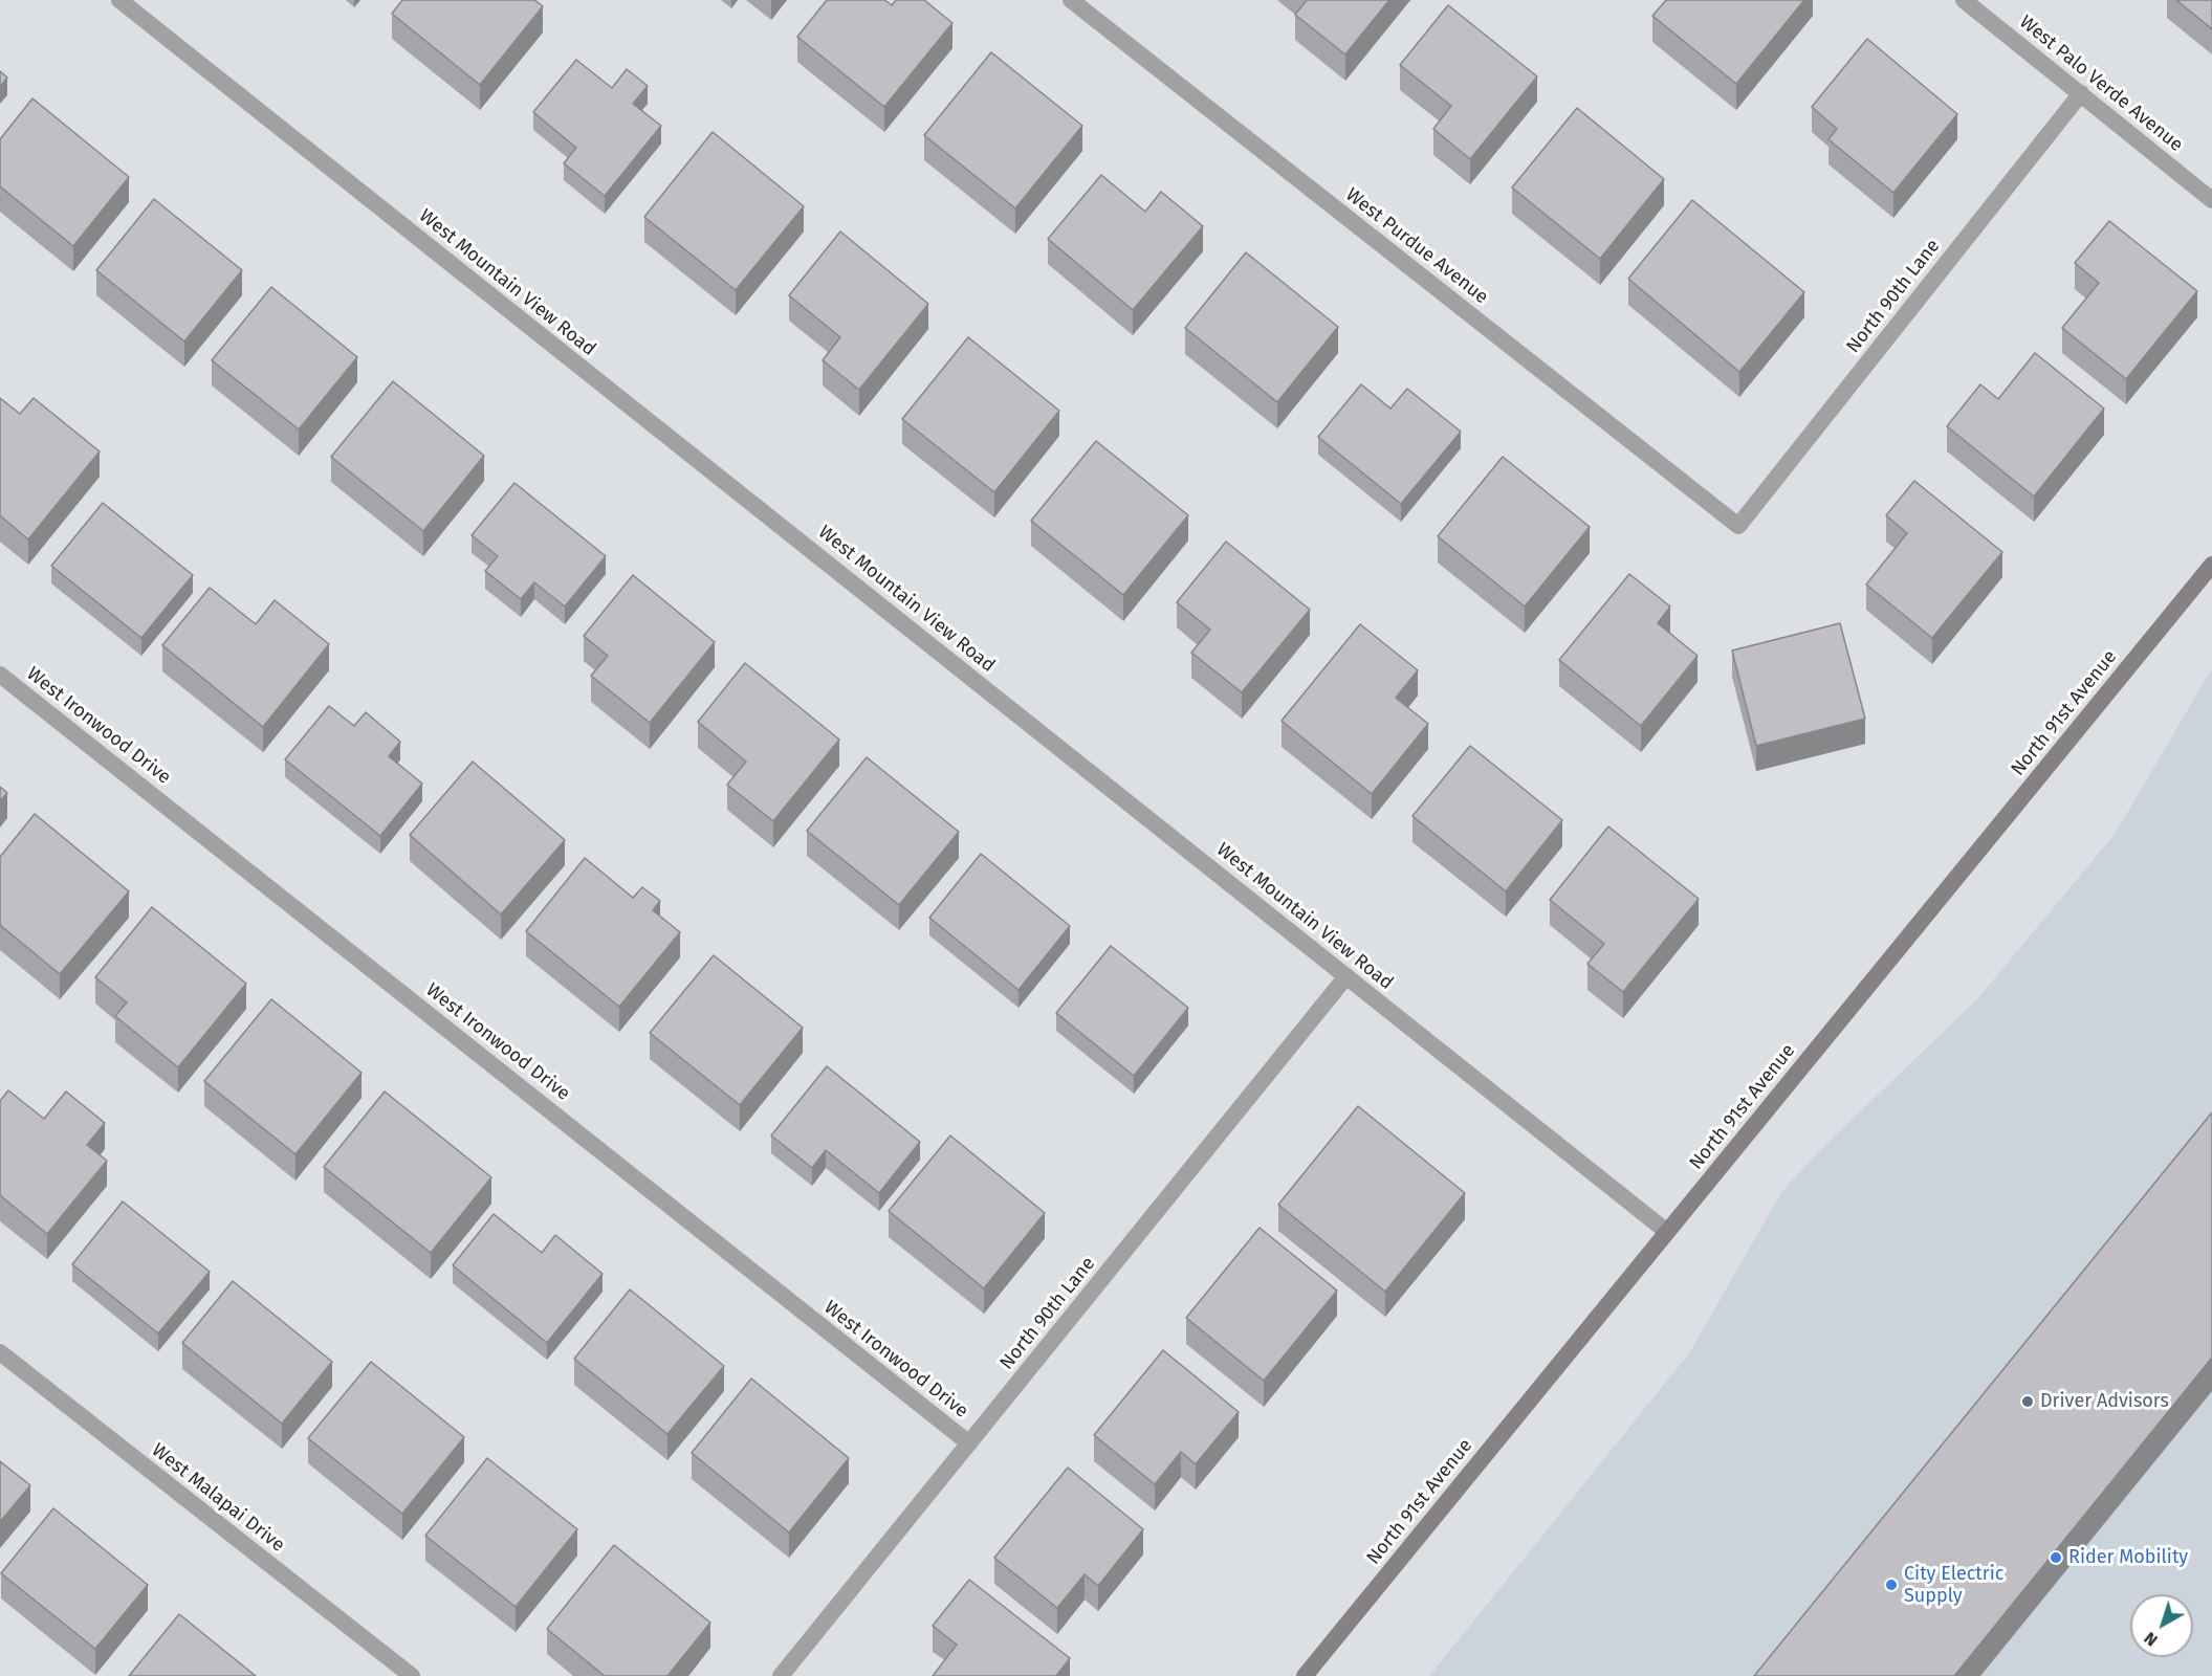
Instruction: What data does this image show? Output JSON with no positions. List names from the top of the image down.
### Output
{
  "streets": {
    "main road": ["North 91st Avenue"],
    "street": [
      "West Palo Verde Avenue",
      "West Purdue Avenue",
      "West Mountain View Road",
      "North 90th Lane",
      "West Ironwood Drive",
      "West Malapai Drive"
    ]
  },
  "crossings": [
    ["West Palo Verde Avenue", "North 90th Lane"],
    ["West Purdue Avenue", "North 90th Lane"],
    ["West Mountain View Road", "North 90th Lane"],
    ["West Mountain View Road", "North 91st Avenue"],
    ["North 90th Lane", "West Ironwood Drive"]
  ],
  "places": ["Driver Advisors", "Rider Mobility", "City Electric Supply"],
  "north": "bottom left"
}
